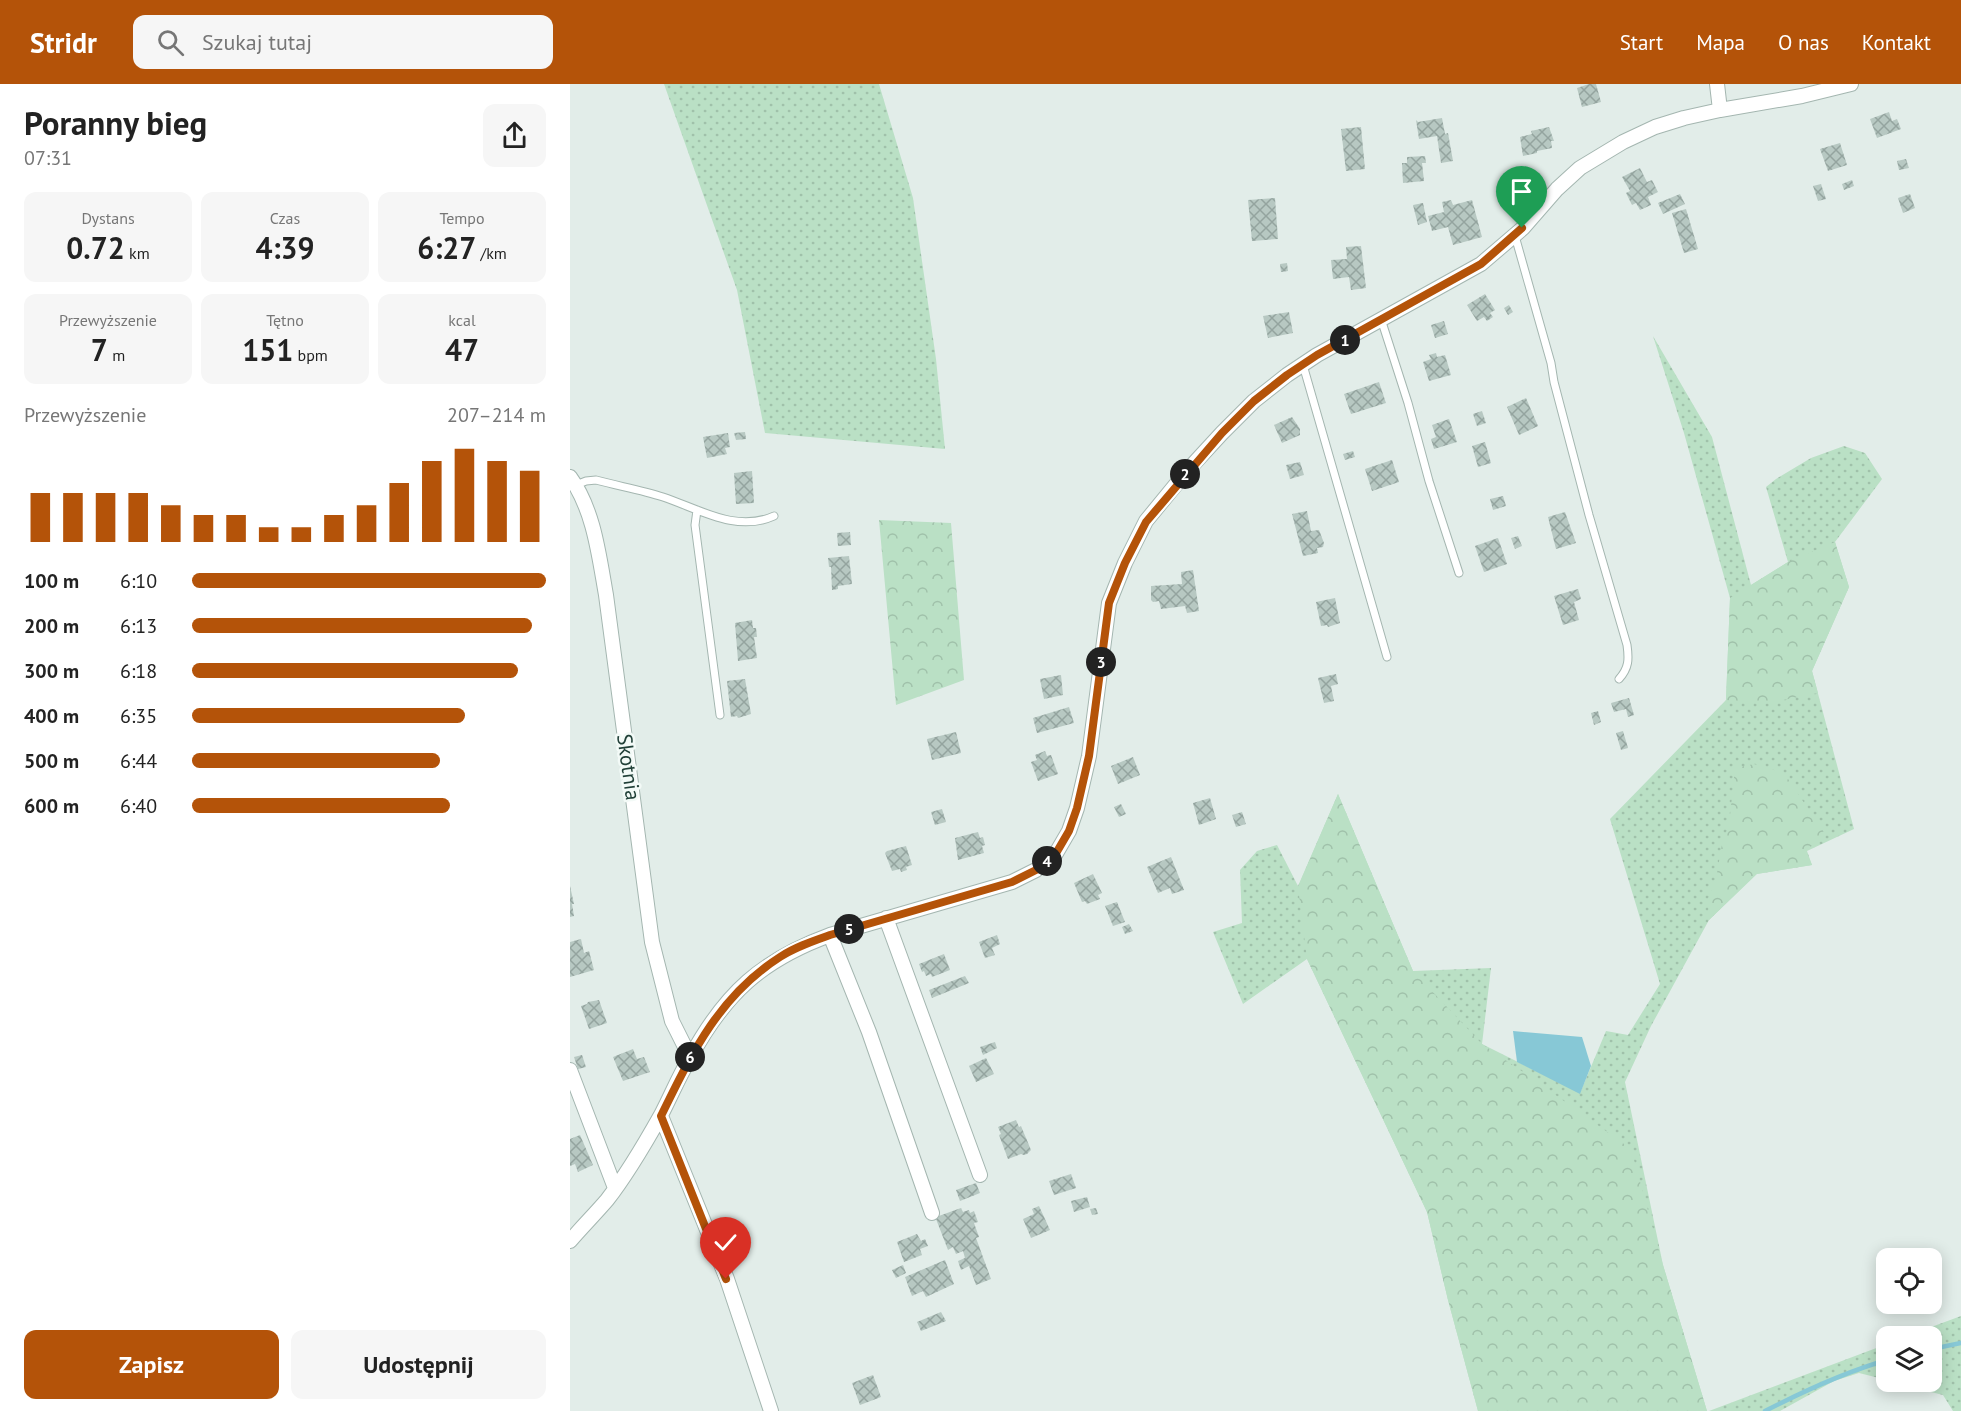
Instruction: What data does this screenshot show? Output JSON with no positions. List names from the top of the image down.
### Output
{
  "streets": {
    "street": ["Skotnia"]
  },
  "page": {
    "header": "Stridr",
    "search": "Szukaj tutaj",
    "nav": [
      "Start",
      "Mapa",
      "O nas",
      "Kontakt"
    ],
    "heading": ["Poranny bieg", "07:31"],
    "stats": [
      ["Dystans", "0.72 km"],
      ["Czas", "4:39"],
      ["Tempo", "6:27 /km"],
      ["Przewyższenie", "7 m"],
      ["Tętno", "151 bpm"],
      ["kcal", "47"]
    ],
    "pins": [
      "1",
      "2",
      "3",
      "4",
      "5",
      "6"
    ],
    "chart": ["Przewyższenie", "207–214 m"],
    "list": [
      {
        "name": "100 m",
        "note": "6:10"
      },
      {
        "name": "200 m",
        "note": "6:13"
      },
      {
        "name": "300 m",
        "note": "6:18"
      },
      {
        "name": "400 m",
        "note": "6:35"
      },
      {
        "name": "500 m",
        "note": "6:44"
      },
      {
        "name": "600 m",
        "note": "6:40"
      }
    ],
    "buttons": ["Zapisz", "Udostępnij"]
  }
}
